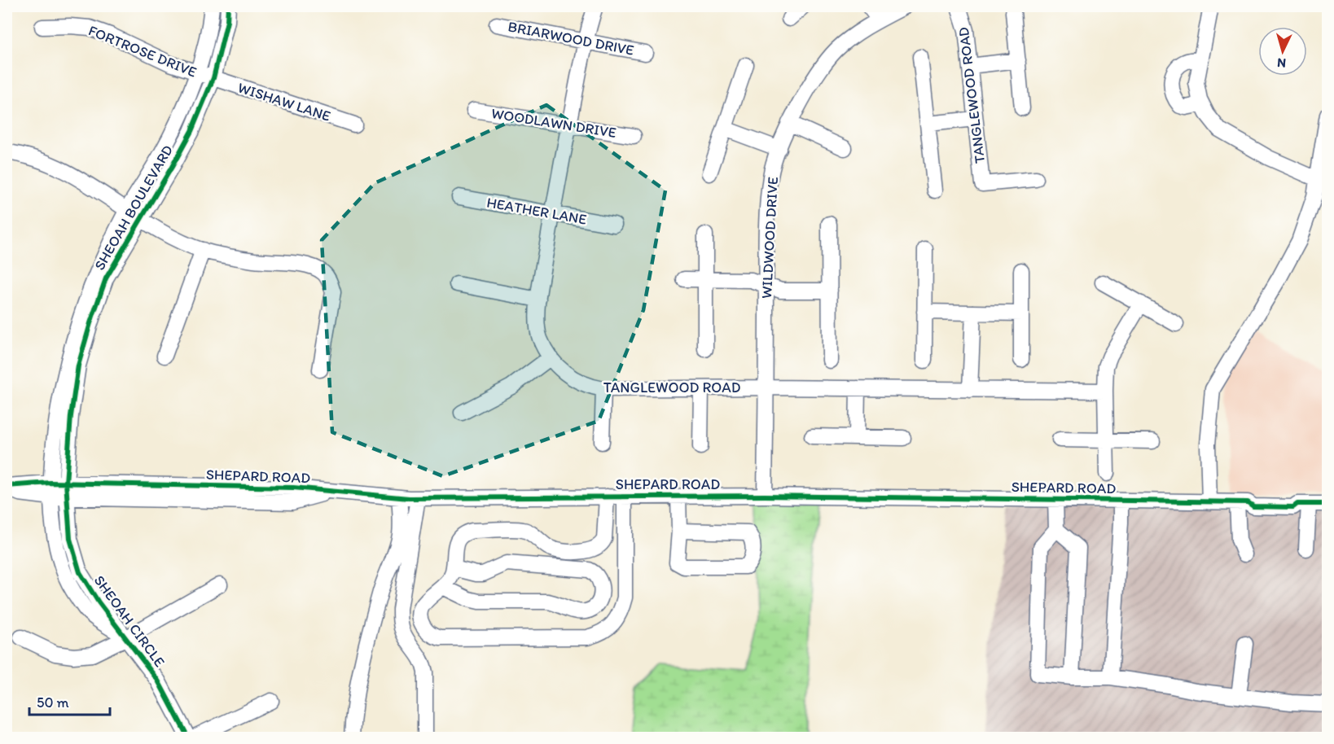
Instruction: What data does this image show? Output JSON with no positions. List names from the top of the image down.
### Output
{
  "streets": {
    "street": [
      "BRIARWOOD DRIVE",
      "FORTROSE DRIVE",
      "TANGLEWOOD ROAD",
      "WISHAW LANE",
      "WOODLAWN DRIVE",
      "SHEOAH BOULEVARD",
      "HEATHER LANE",
      "WILDWOOD DRIVE",
      "SHEPARD ROAD",
      "SHEOAH CIRCLE"
    ]
  },
  "crossings": [
    ["BRIARWOOD DRIVE", "TANGLEWOOD ROAD"],
    ["FORTROSE DRIVE", "WISHAW LANE"],
    ["FORTROSE DRIVE", "SHEOAH BOULEVARD"],
    ["TANGLEWOOD ROAD", "WOODLAWN DRIVE"],
    ["TANGLEWOOD ROAD", "HEATHER LANE"],
    ["TANGLEWOOD ROAD", "WILDWOOD DRIVE"],
    ["WISHAW LANE", "SHEOAH BOULEVARD"],
    ["SHEOAH BOULEVARD", "SHEPARD ROAD"],
    ["SHEOAH BOULEVARD", "SHEOAH CIRCLE"],
    ["WILDWOOD DRIVE", "SHEPARD ROAD"],
    ["SHEPARD ROAD", "SHEOAH CIRCLE"]
  ],
  "scale_bar": "50 m",
  "north": "bottom"
}
